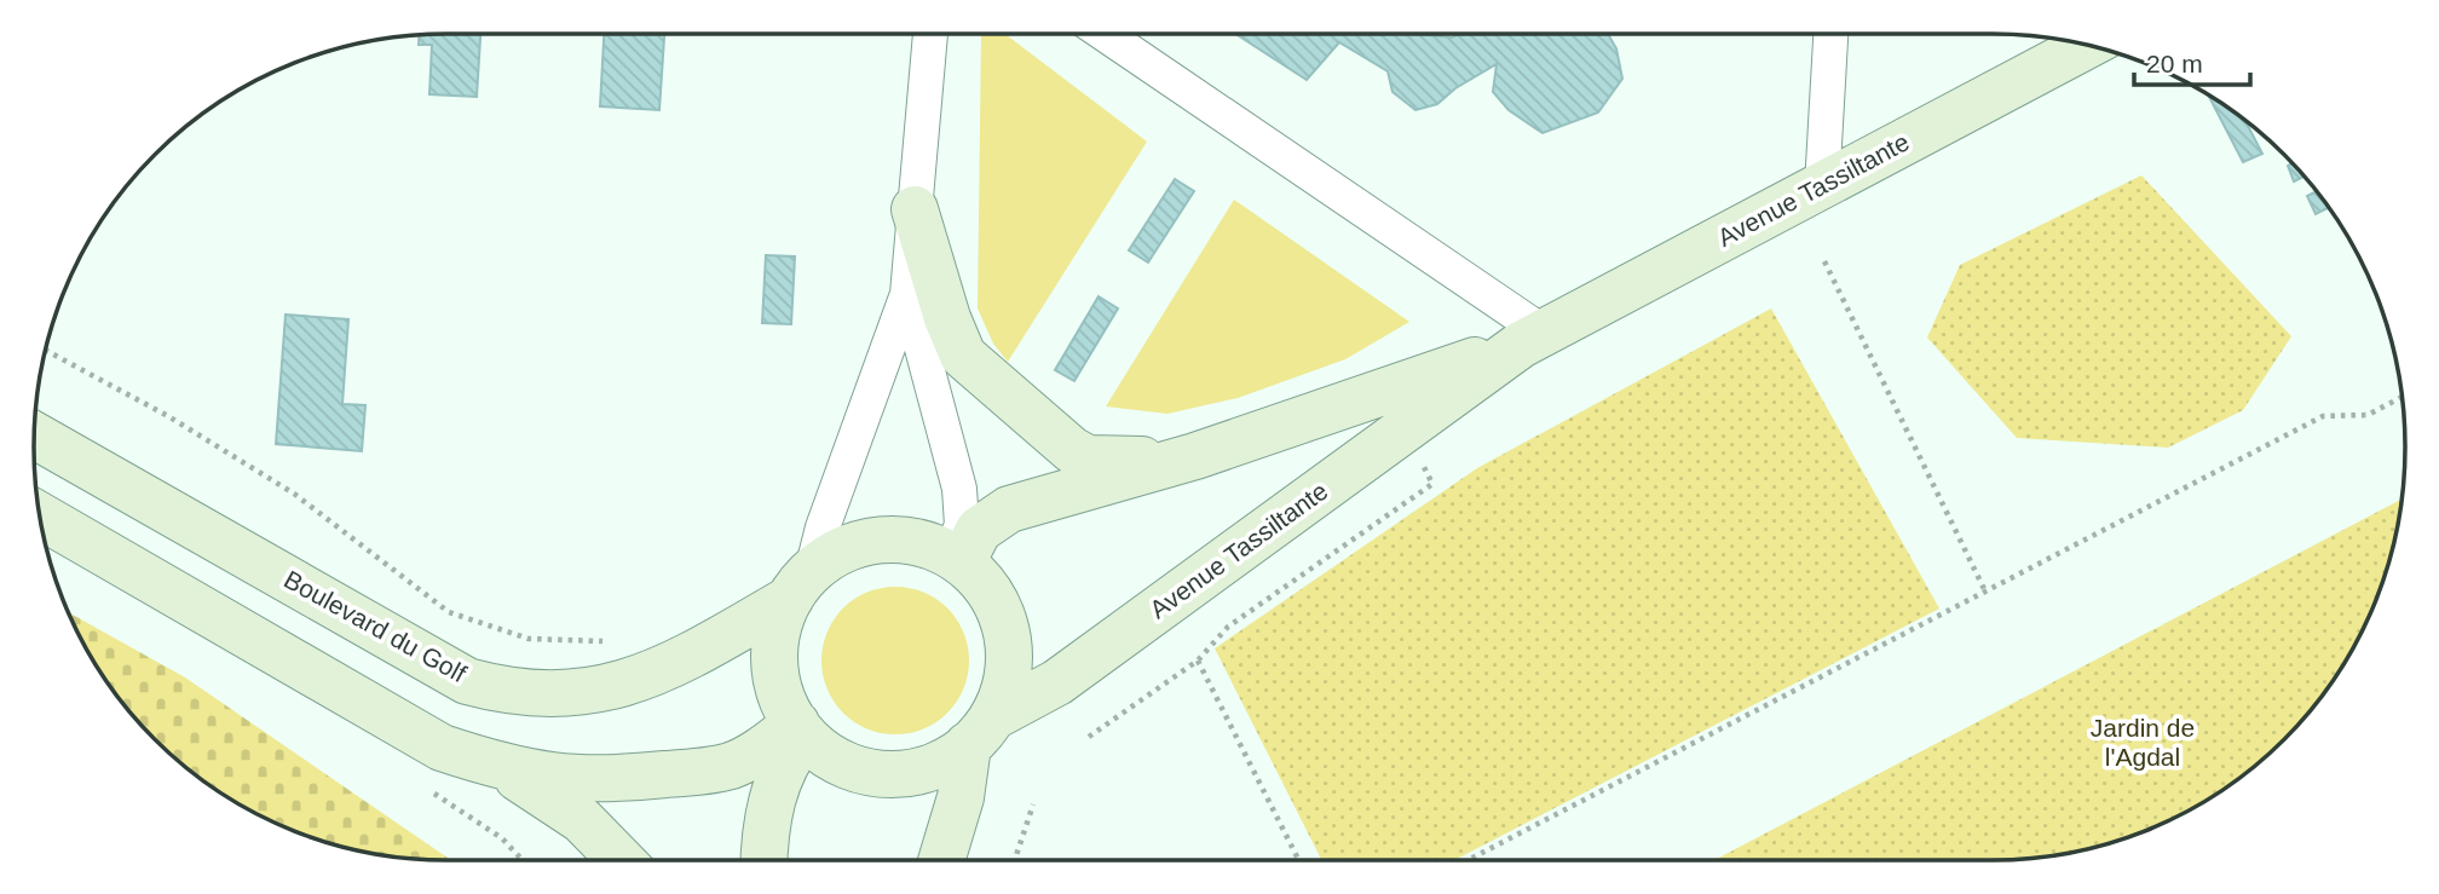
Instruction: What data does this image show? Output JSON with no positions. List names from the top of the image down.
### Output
{
  "streets": {
    "main road": ["Avenue Tassiltante", "Boulevard du Golf"]
  },
  "crossings": [
    ["Avenue Tassiltante", "Boulevard du Golf"]
  ],
  "parks": ["Jardin de l'Agdal"],
  "scale_bar": "20 m"
}
